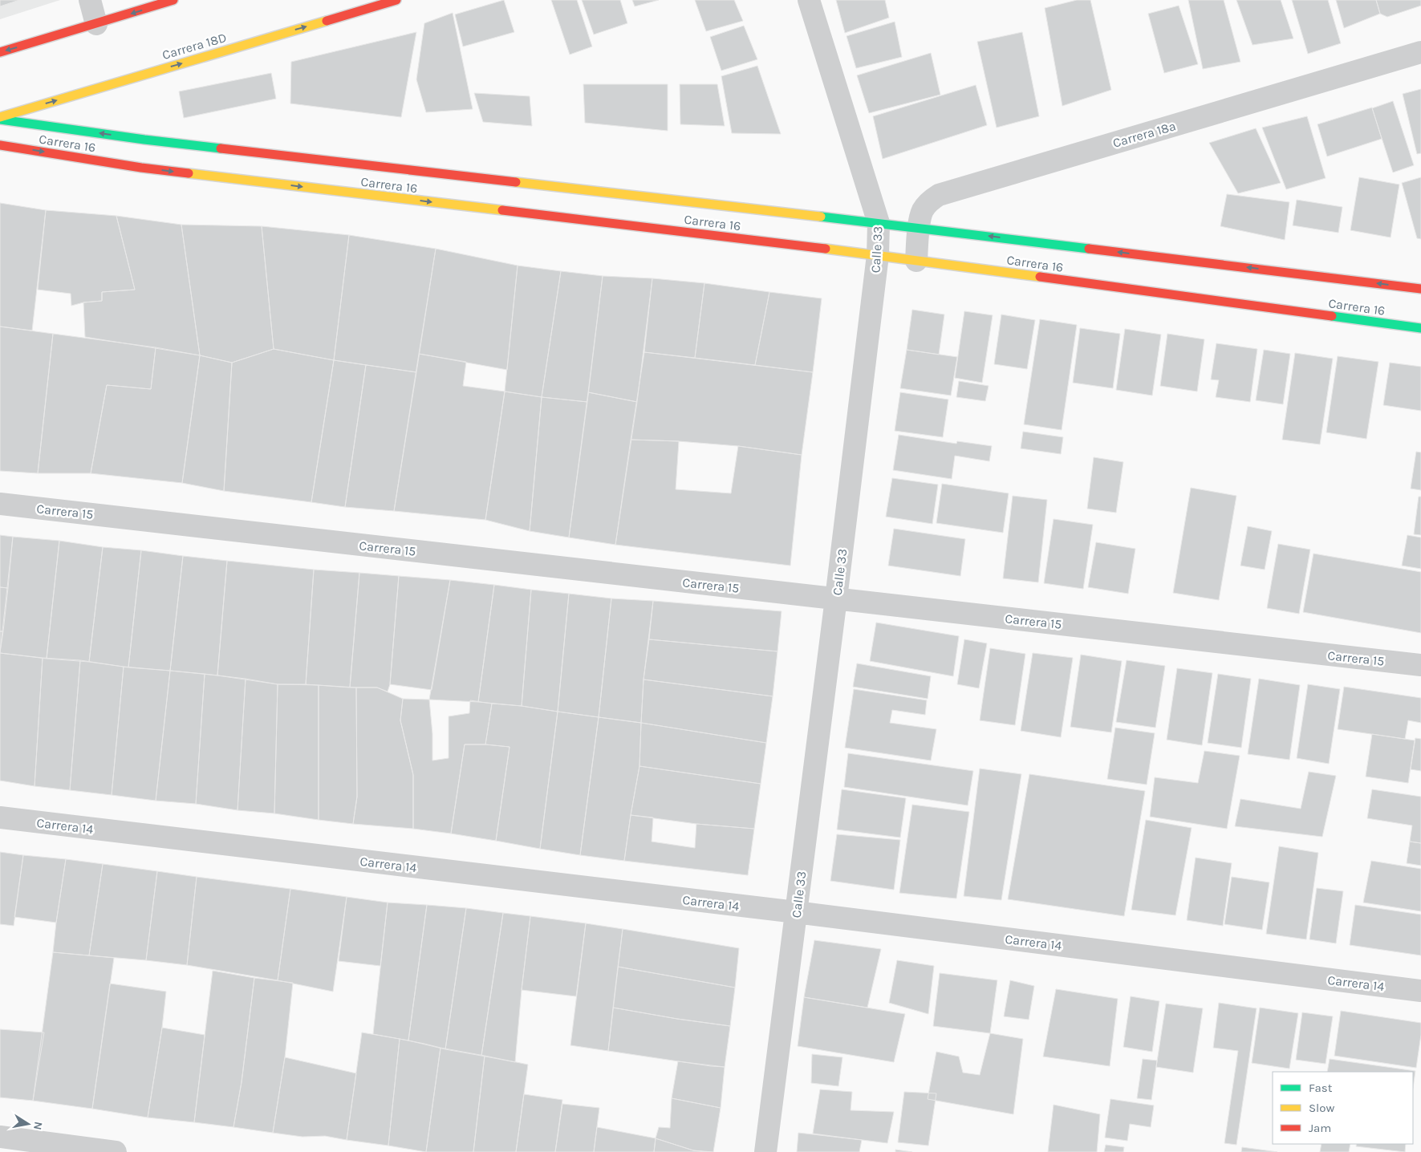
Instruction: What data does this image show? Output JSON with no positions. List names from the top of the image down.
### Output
{
  "streets": {
    "street": [
      "Carrera 18D",
      "Carrera 18a",
      "Carrera 16",
      "Calle 33",
      "Carrera 15",
      "Carrera 14"
    ]
  },
  "crossings": [
    ["Carrera 18D", "Carrera 16"],
    ["Carrera 18a", "Carrera 16"],
    ["Carrera 16", "Calle 33"],
    ["Calle 33", "Carrera 15"],
    ["Calle 33", "Carrera 14"]
  ],
  "legend": ["Fast", "Slow", "Jam"],
  "north": "right"
}
